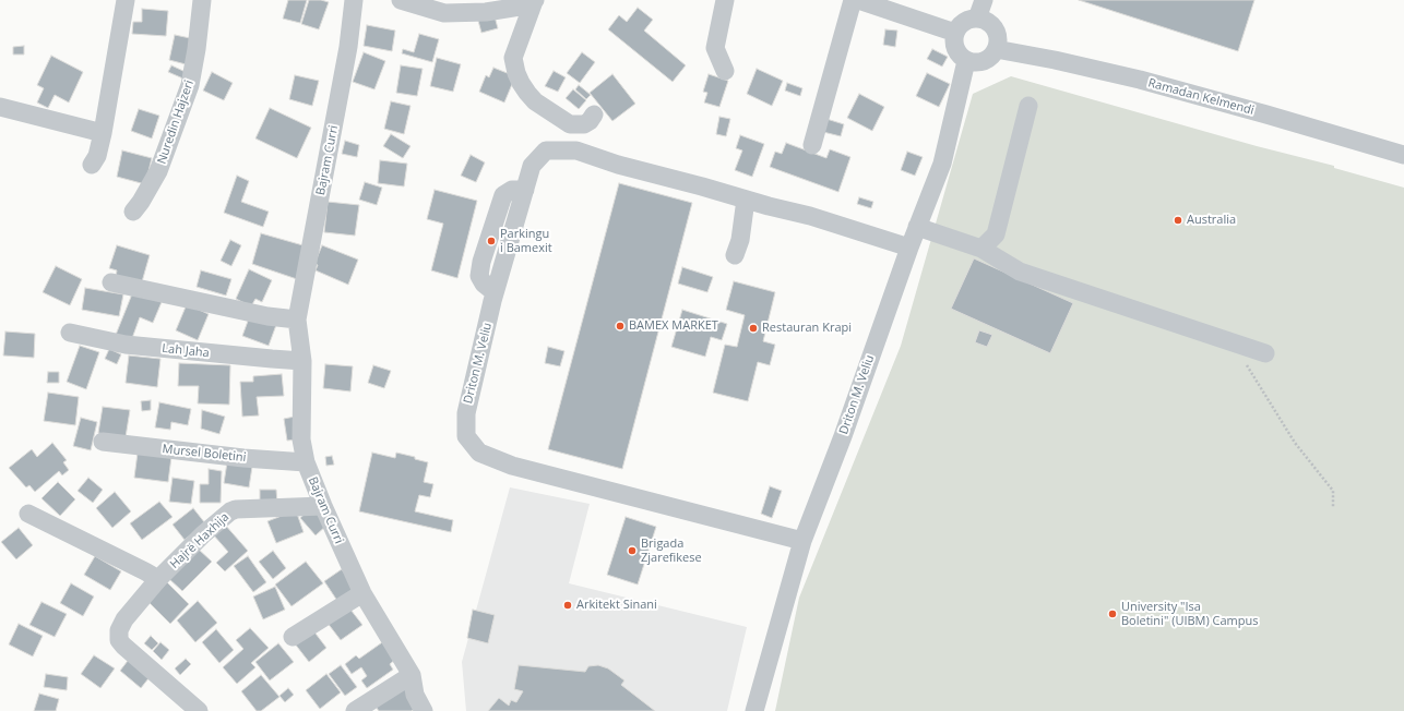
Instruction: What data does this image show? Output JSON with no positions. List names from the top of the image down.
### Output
{
  "streets": {
    "street": [
      "Ramadan Kelmendi",
      "Nuredin Hajzeri",
      "Bajram Curri",
      "Lah Jaha",
      "Driton M. Veliu",
      "Mursel Boletini",
      "Hajrë Haxhija"
    ]
  },
  "crossings": [
    ["Ramadan Kelmendi", "Driton M. Veliu"],
    ["Bajram Curri", "Lah Jaha"],
    ["Bajram Curri", "Mursel Boletini"],
    ["Bajram Curri", "Hajrë Haxhija"]
  ],
  "places": [
    "Australia",
    "Parkingu i Bamexit",
    "BAMEX MARKET",
    "Restauran Krapi",
    "Brigada Zjarefikese",
    "Arkitekt Sinani",
    "University \"Isa Boletini\" (UIBM) Campus"
  ]
}
